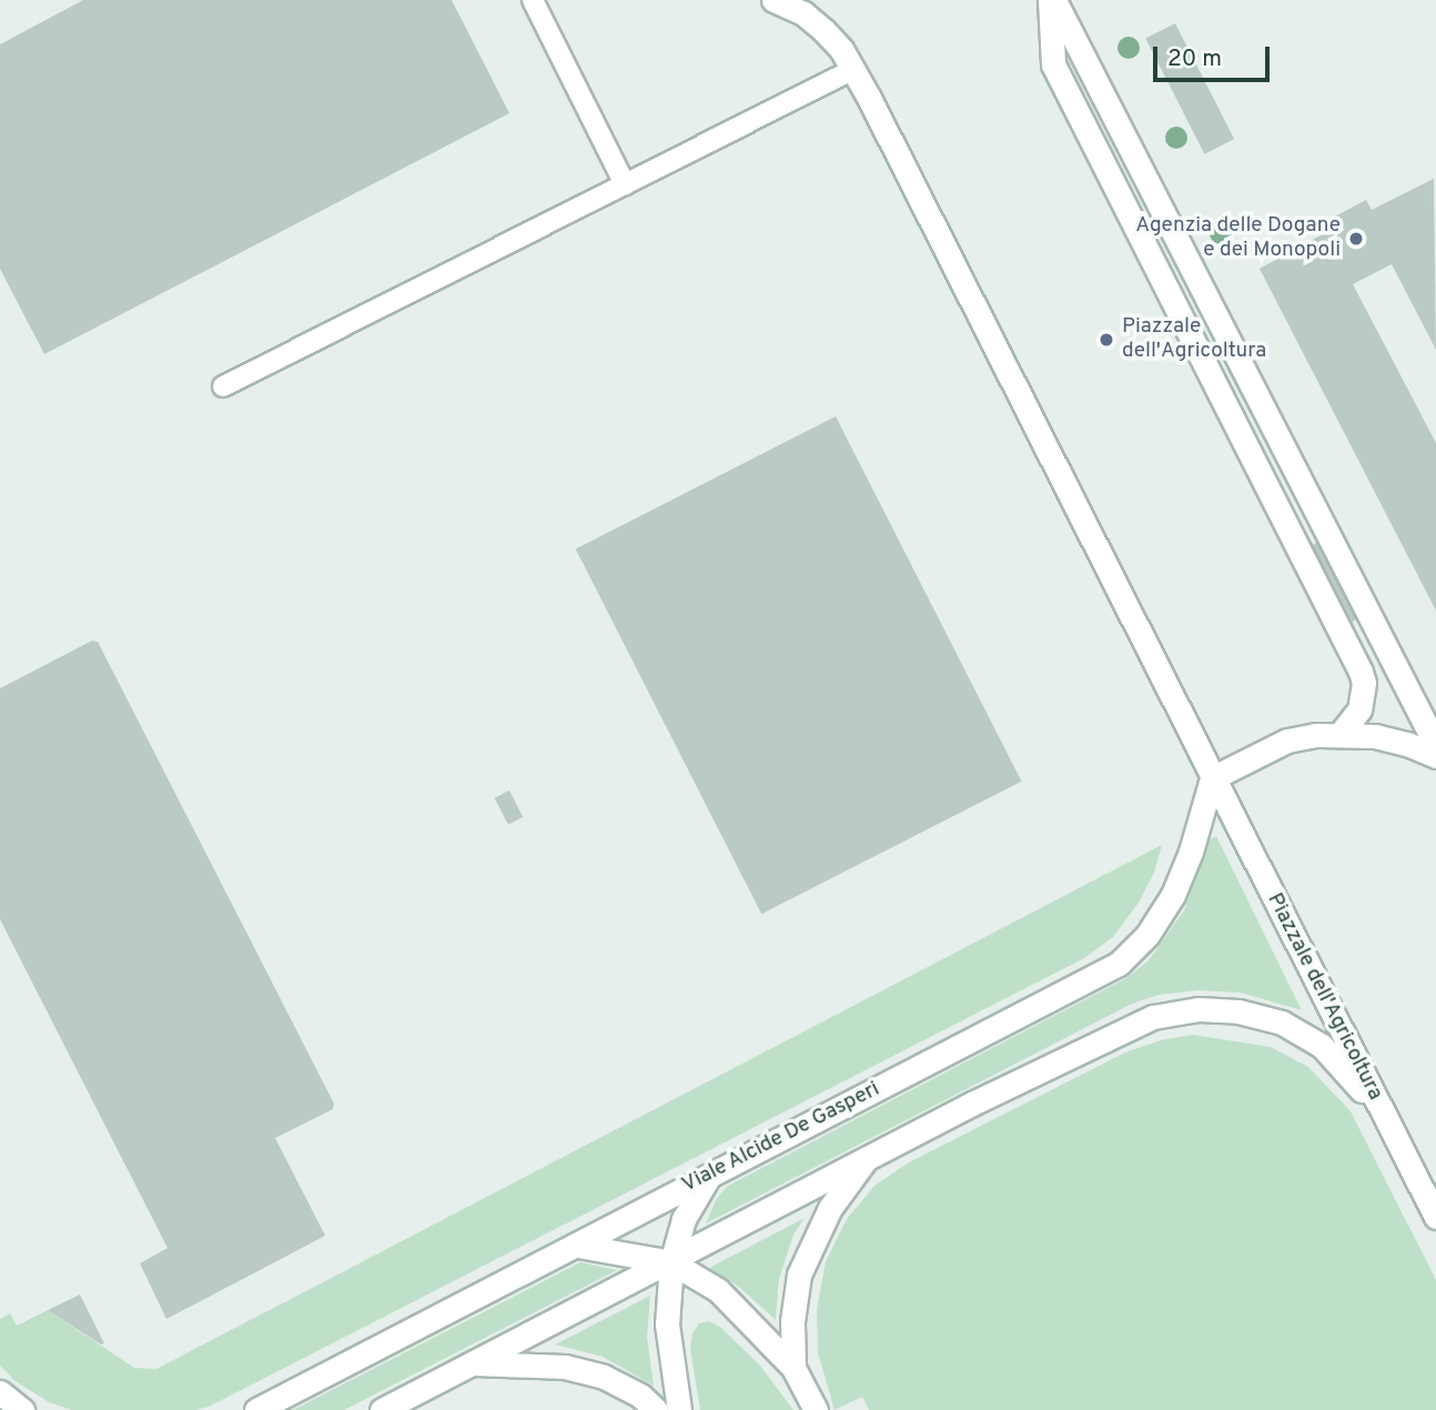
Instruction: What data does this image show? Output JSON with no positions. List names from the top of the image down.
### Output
{
  "streets": {
    "street": ["Piazzale dell'Agricoltura", "Viale Alcide De Gasperi"]
  },
  "crossings": [
    ["Piazzale dell'Agricoltura", "Viale Alcide De Gasperi"]
  ],
  "places": ["Agenzia delle Dogane e dei Monopoli", "Piazzale dell'Agricoltura"],
  "scale_bar": "20 m"
}
